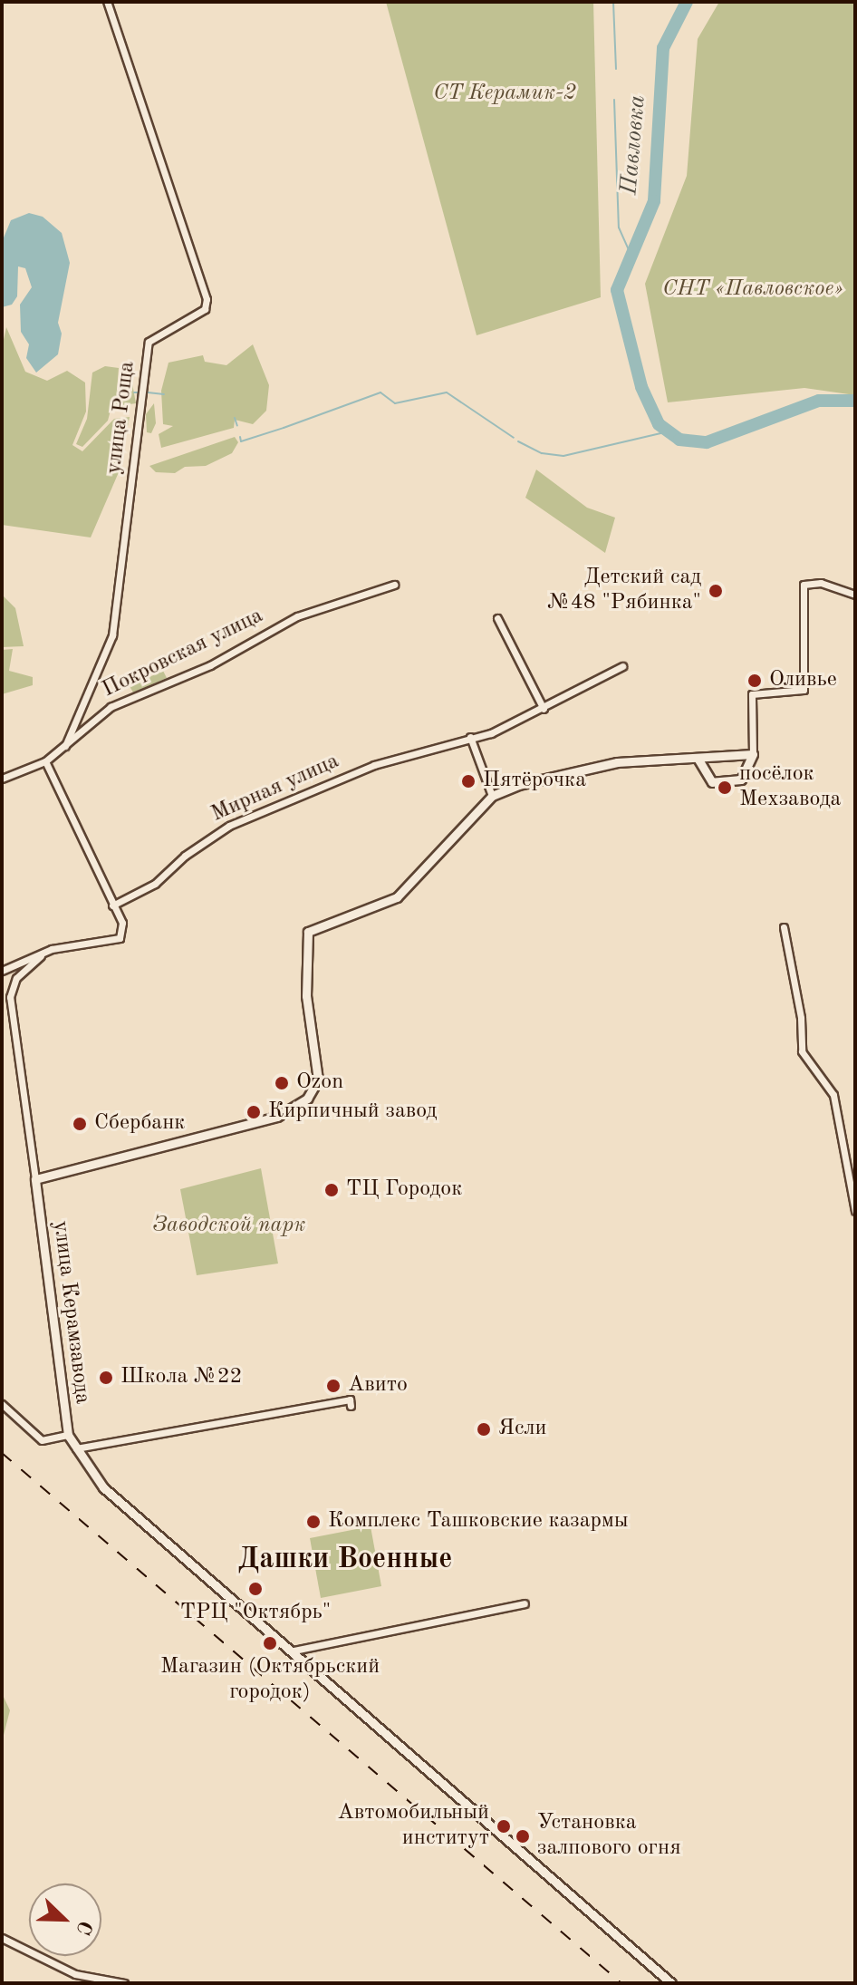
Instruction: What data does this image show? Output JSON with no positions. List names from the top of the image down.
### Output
{
  "streets": {
    "street": [
      "улица Роща",
      "Покровская улица",
      "Мирная улица",
      "улица Керамзавода"
    ]
  },
  "crossings": [
    ["улица Роща", "Покровская улица"]
  ],
  "districts": ["Дашки Военные"],
  "water": ["Павловка"],
  "parks": ["СТ Керамик-2", "СНТ «Павловское»", "Заводской парк"],
  "places": [
    "Детский сад №48 \"Рябинка\"",
    "Оливье",
    "Пятёрочка",
    "посёлок Мехзавода",
    "Ozon",
    "Кирпичный завод",
    "Сбербанк",
    "ТЦ Городок",
    "Школа №22",
    "Авито",
    "Ясли",
    "Комплекс Ташковские казармы",
    "ТРЦ \"Октябрь\"",
    "Магазин (Октябрьский городок)",
    "Автомобильный институт",
    "Установка залпового огня"
  ],
  "north": "bottom right"
}
